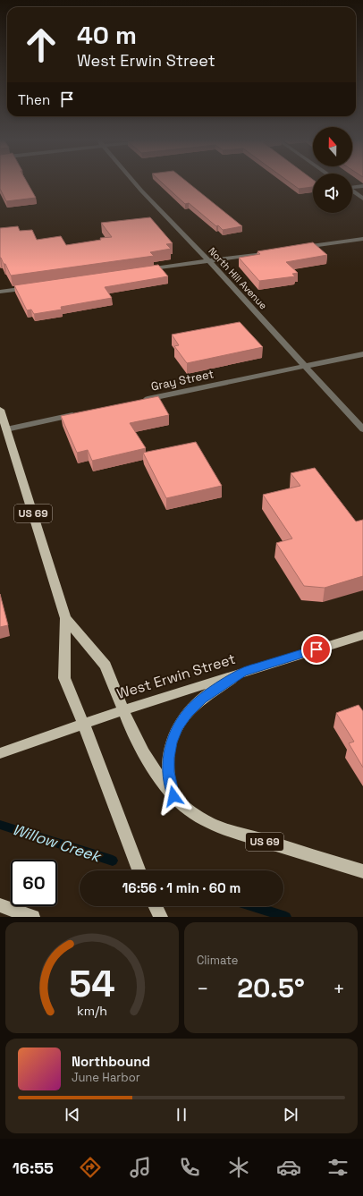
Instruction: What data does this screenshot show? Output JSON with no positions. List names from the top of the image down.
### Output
{
  "streets": {
    "main road": ["US 69", "West Erwin Street"],
    "street": ["North Hill Avenue", "Gray Street"]
  },
  "crossings": [
    ["North Hill Avenue", "Gray Street"],
    ["US 69", "West Erwin Street"]
  ],
  "water": ["Willow Creek"],
  "north": "top",
  "page": {
    "turn": ["40 m", "West Erwin Street"],
    "then": "Then",
    "limit": "60",
    "trip": "16:56 · 1 min · 60 m",
    "tile": "Climate",
    "heat": ["−", "20.5°", "+"],
    "song": ["Northbound", "June Harbor"],
    "tabs": "16:55",
    "gauge": ["54", "km/h"]
  }
}
